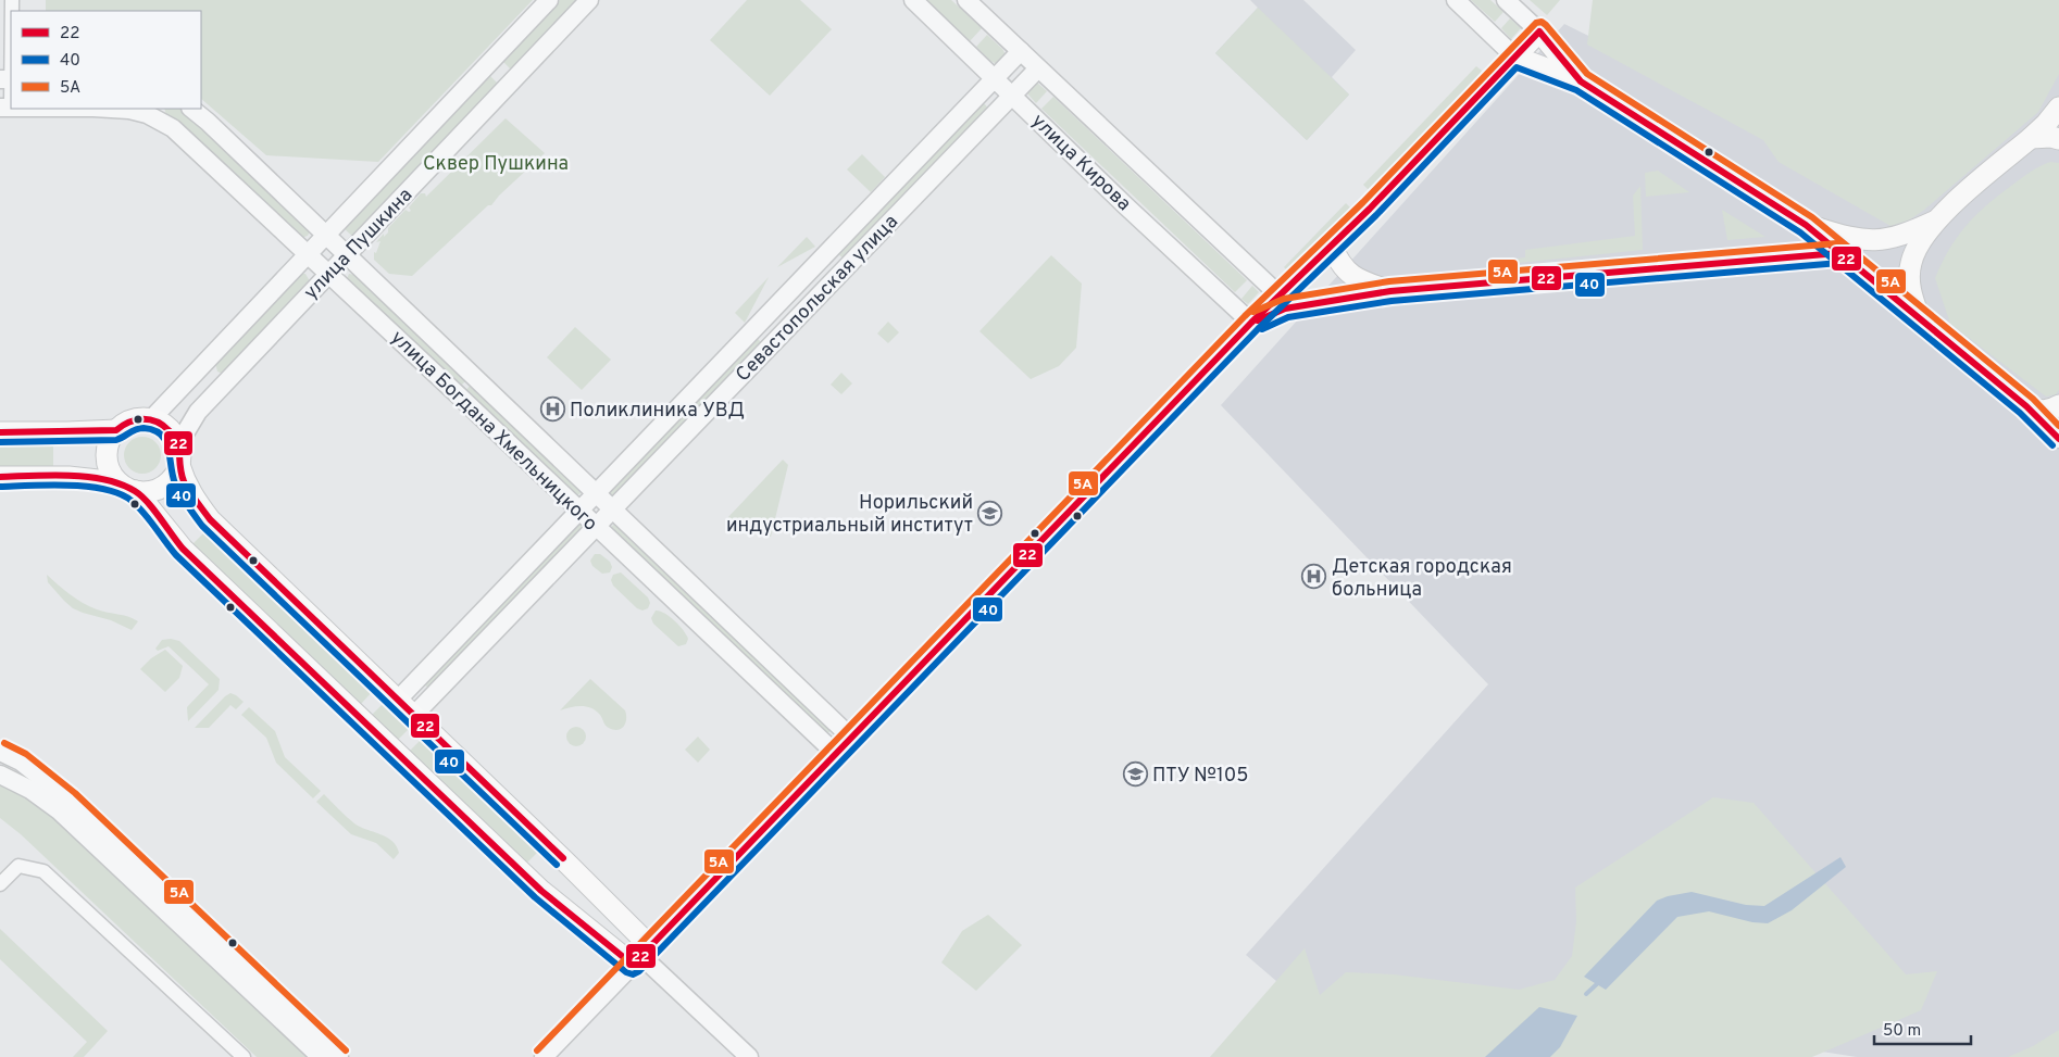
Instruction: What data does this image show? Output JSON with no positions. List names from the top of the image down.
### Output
{
  "streets": {
    "street": [
      "улица Кирова",
      "улица Пушкина",
      "Севастопольская улица",
      "улица Богдана Хмельницкого"
    ]
  },
  "crossings": [
    ["улица Кирова", "Севастопольская улица"],
    ["улица Пушкина", "улица Богдана Хмельницкого"],
    ["Севастопольская улица", "улица Богдана Хмельницкого"]
  ],
  "parks": ["Сквер Пушкина"],
  "places": {
    "hospital": ["Поликлиника УВД", "Детская городская больница"],
    "school or university": ["Норильский индустриальный институт", "ПТУ №105"]
  },
  "lines": ["transit line 5А", "transit line 22", "transit line 40"],
  "legend": ["22", "40", "5А"],
  "scale_bar": "50 m"
}
